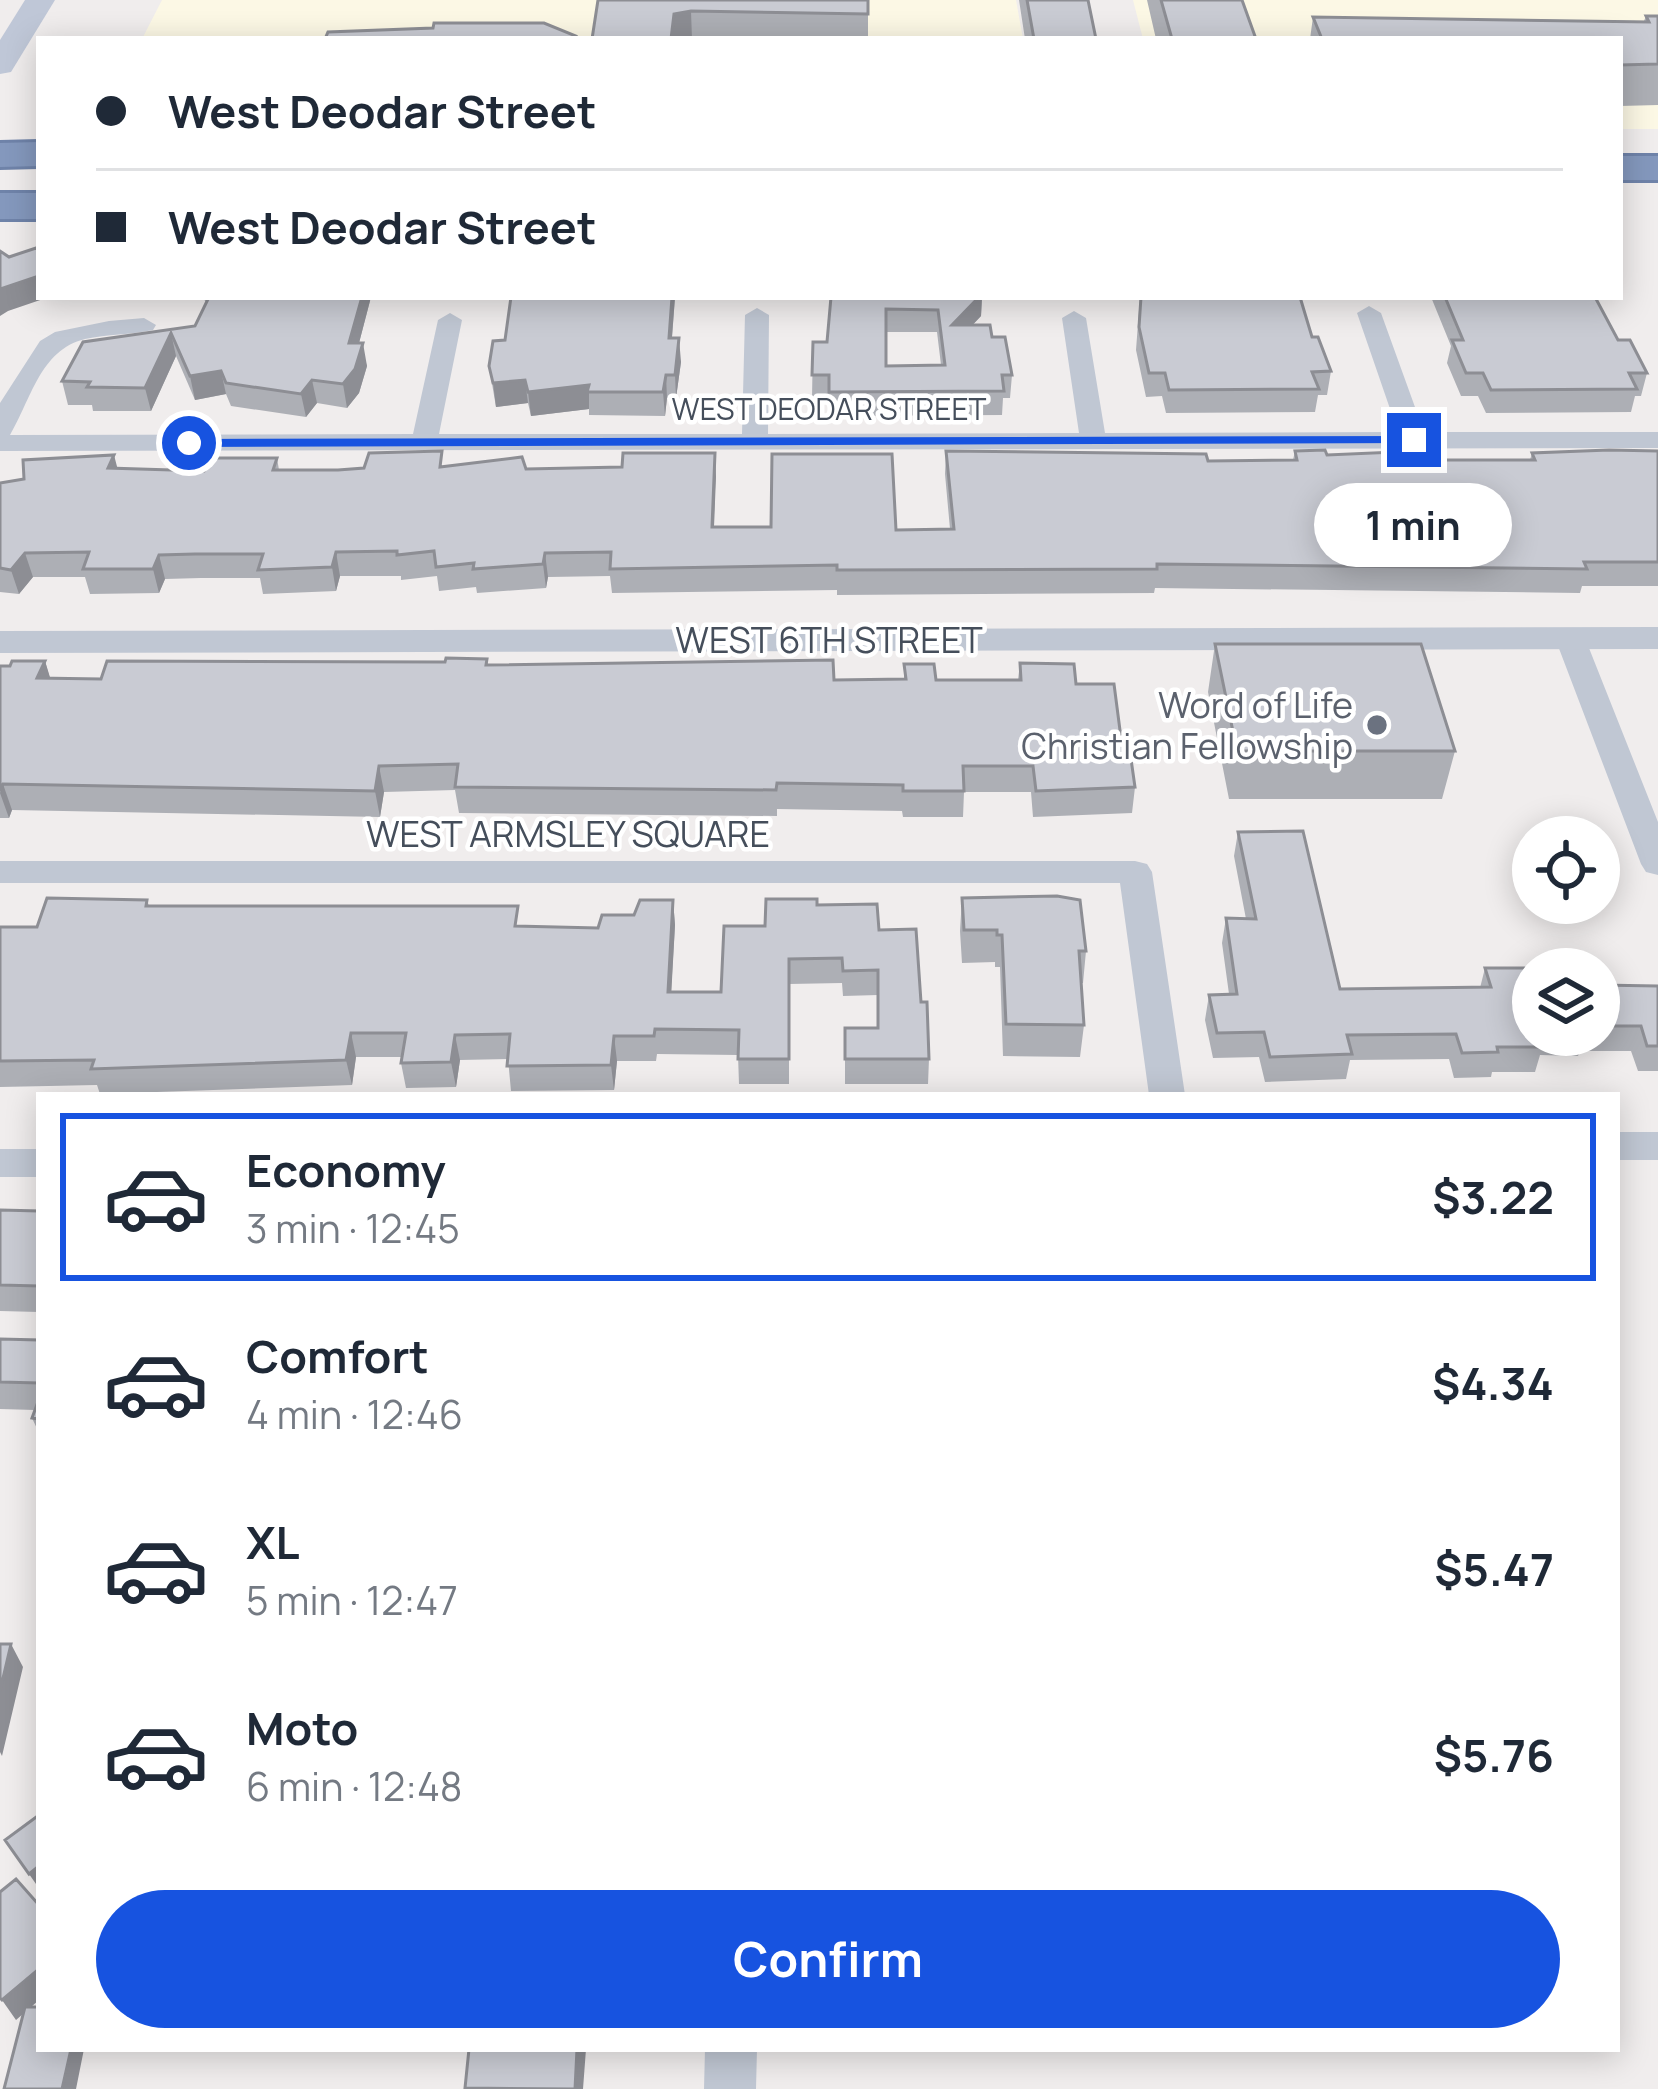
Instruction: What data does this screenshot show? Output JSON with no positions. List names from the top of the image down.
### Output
{
  "streets": {
    "street": ["WEST DEODAR STREET", "WEST 6TH STREET", "WEST ARMSLEY SQUARE"]
  },
  "places": ["Word of Life Christian Fellowship"],
  "page": {
    "banner": ["West Deodar Street", "West Deodar Street"],
    "bubble": "1 min",
    "list": [
      {
        "name": "Economy",
        "note": "3 min · 12:45",
        "value": "$3.22"
      },
      {
        "name": "Comfort",
        "note": "4 min · 12:46",
        "value": "$4.34"
      },
      {
        "name": "XL",
        "note": "5 min · 12:47",
        "value": "$5.47"
      },
      {
        "name": "Moto",
        "note": "6 min · 12:48",
        "value": "$5.76"
      }
    ],
    "buttons": "Confirm"
  }
}
